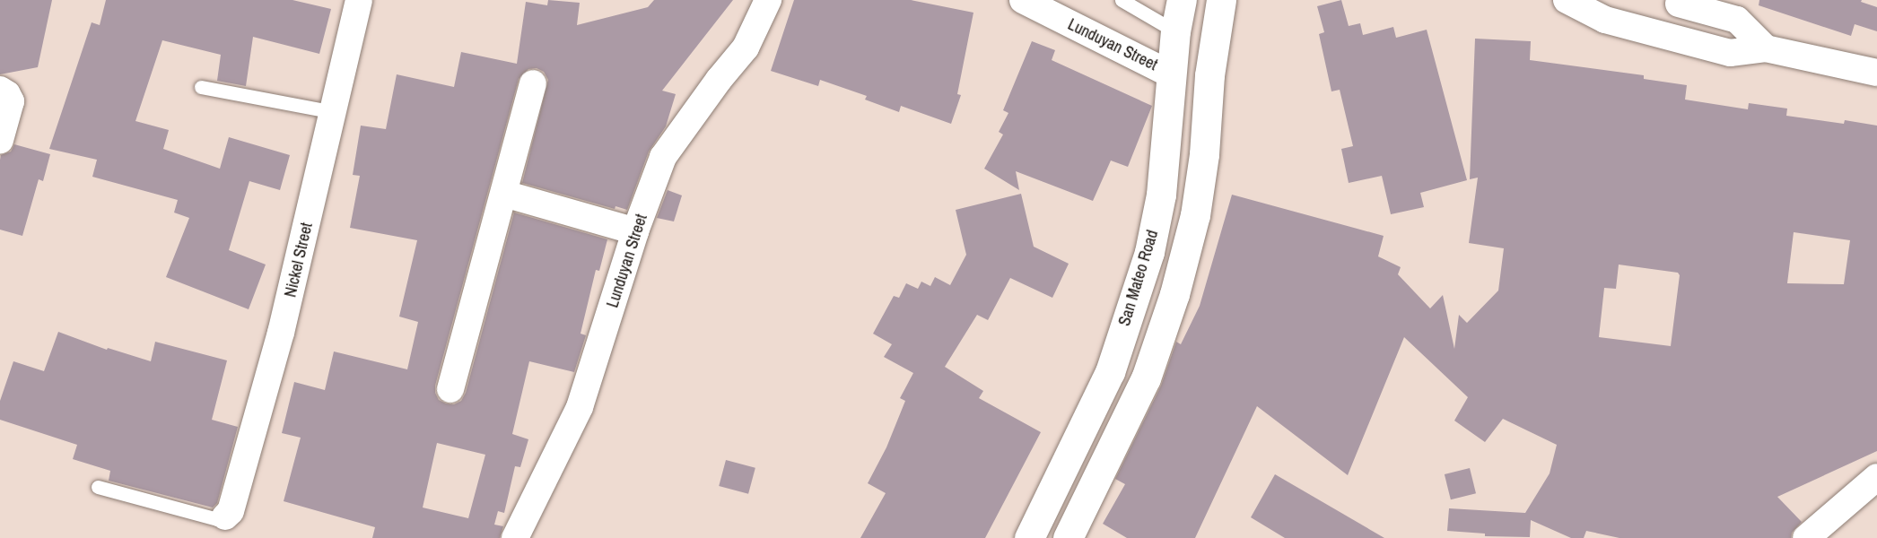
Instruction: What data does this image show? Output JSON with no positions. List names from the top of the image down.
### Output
{
  "streets": {
    "main road": ["San Mateo Road"],
    "street": ["Lunduyan Street", "Nickel Street"]
  },
  "crossings": [
    ["Lunduyan Street", "San Mateo Road"]
  ]
}
